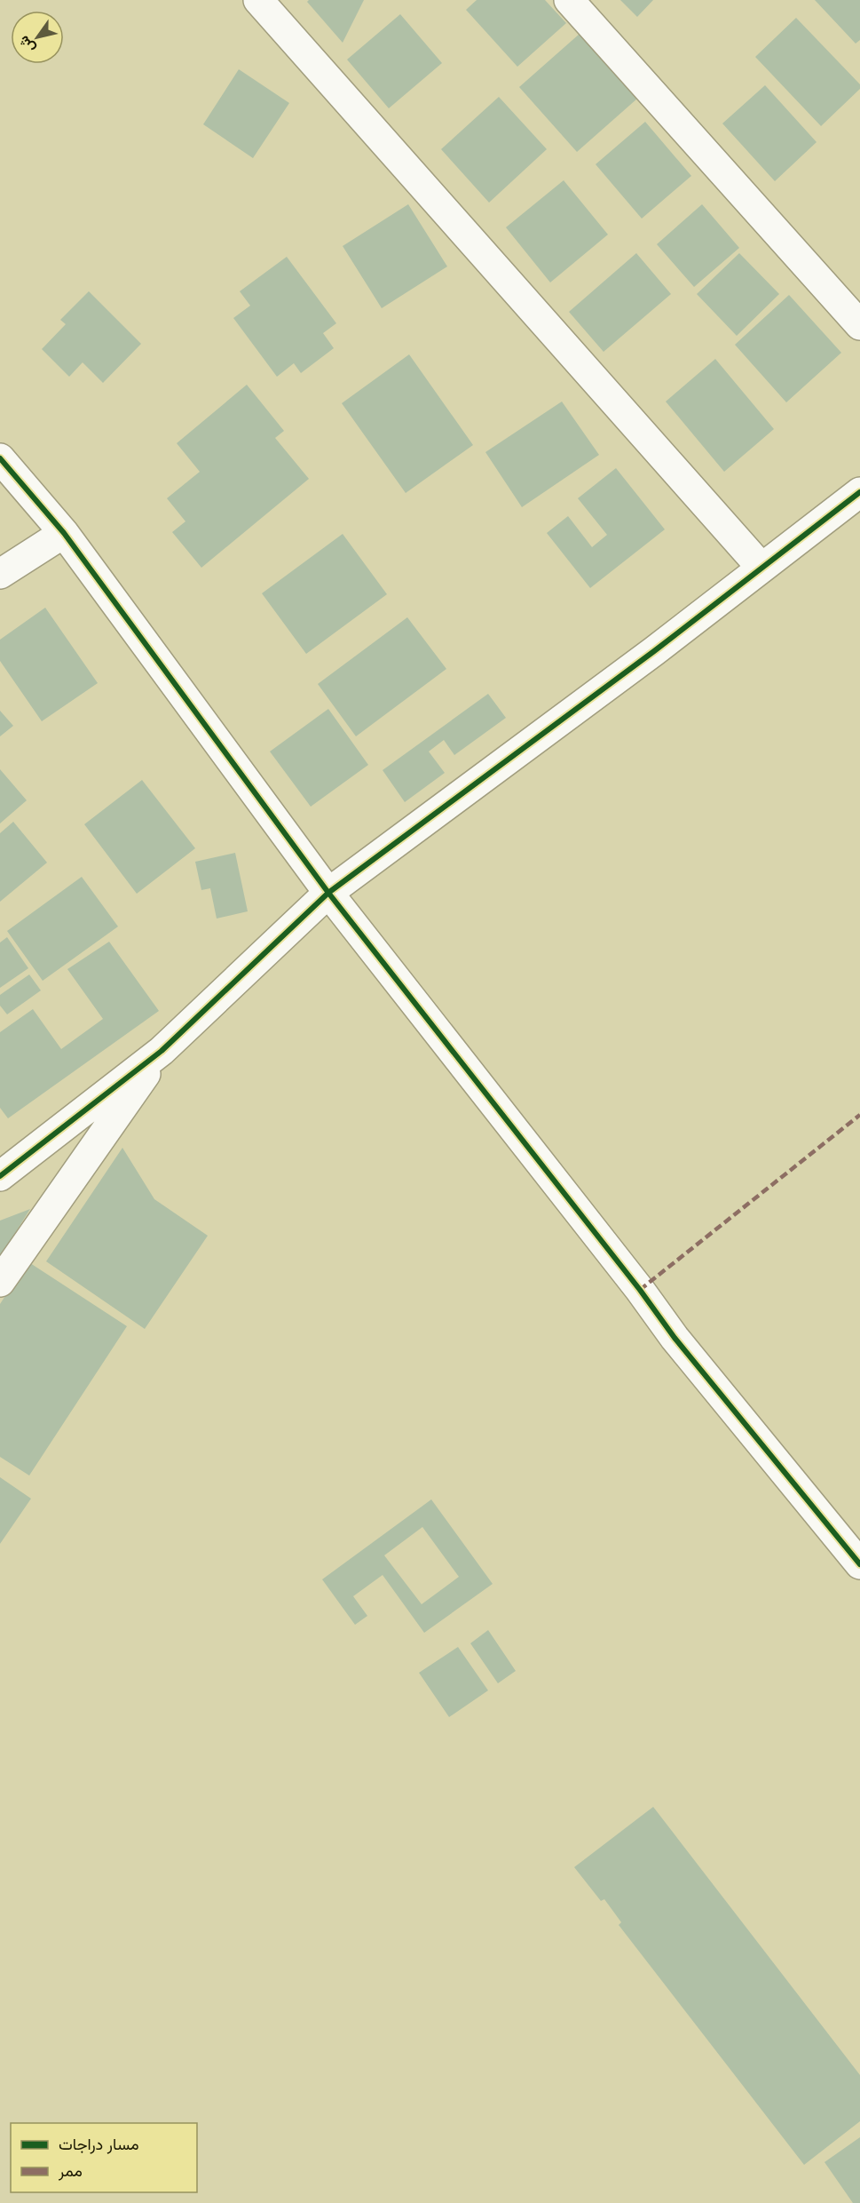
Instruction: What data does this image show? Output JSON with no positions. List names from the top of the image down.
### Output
{
  "legend": ["مسار دراجات", "ممر"],
  "north": "bottom left"
}
